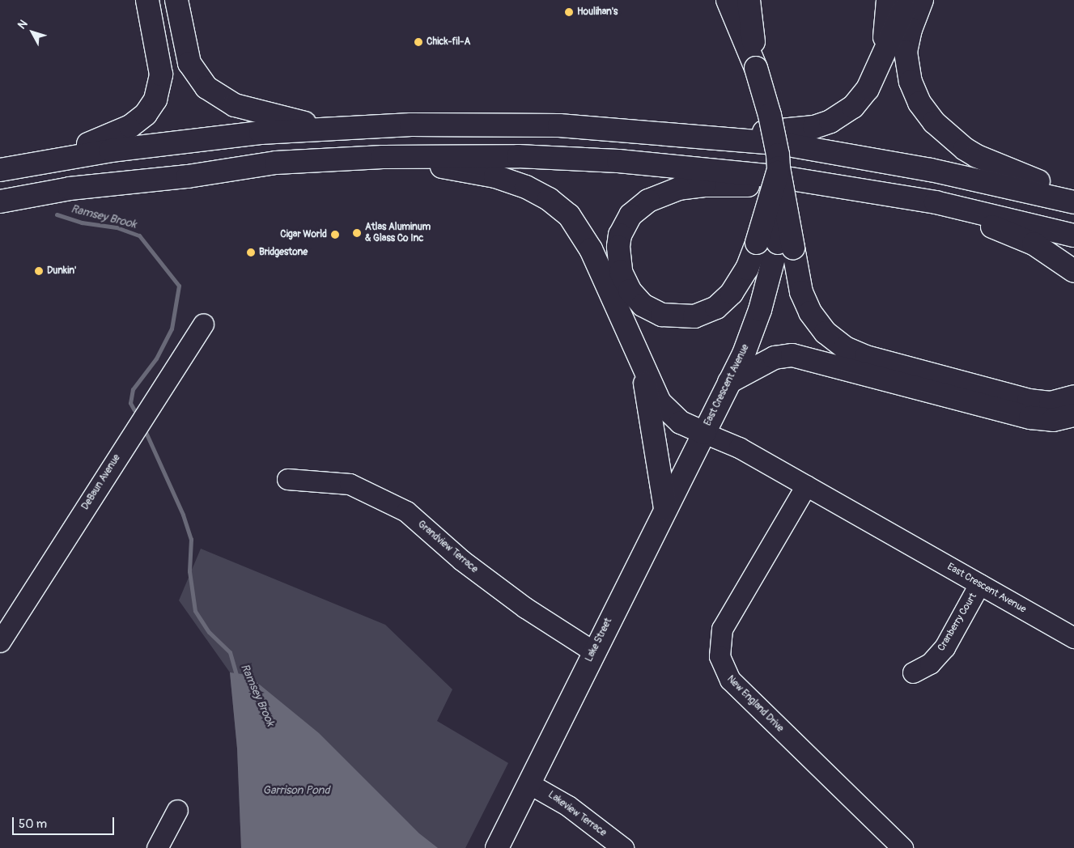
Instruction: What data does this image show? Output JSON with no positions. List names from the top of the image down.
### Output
{
  "streets": {
    "main road": ["East Crescent Avenue", "Lake Street"],
    "street": [
      "DeBaun Avenue",
      "Grandview Terrace",
      "Cranberry Court",
      "New England Drive",
      "Lakeview Terrace"
    ]
  },
  "crossings": [
    ["East Crescent Avenue", "Cranberry Court"],
    ["East Crescent Avenue", "Lake Street"],
    ["East Crescent Avenue", "New England Drive"],
    ["Grandview Terrace", "Lake Street"],
    ["Lake Street", "Lakeview Terrace"]
  ],
  "water": ["Ramsey Brook", "Garrison Pond"],
  "places": [
    "Houlihan's",
    "Chick-fil-A",
    "Atlas Aluminum & Glass Co Inc",
    "Cigar World",
    "Bridgestone",
    "Dunkin'"
  ],
  "scale_bar": "50 m",
  "north": "top left"
}
